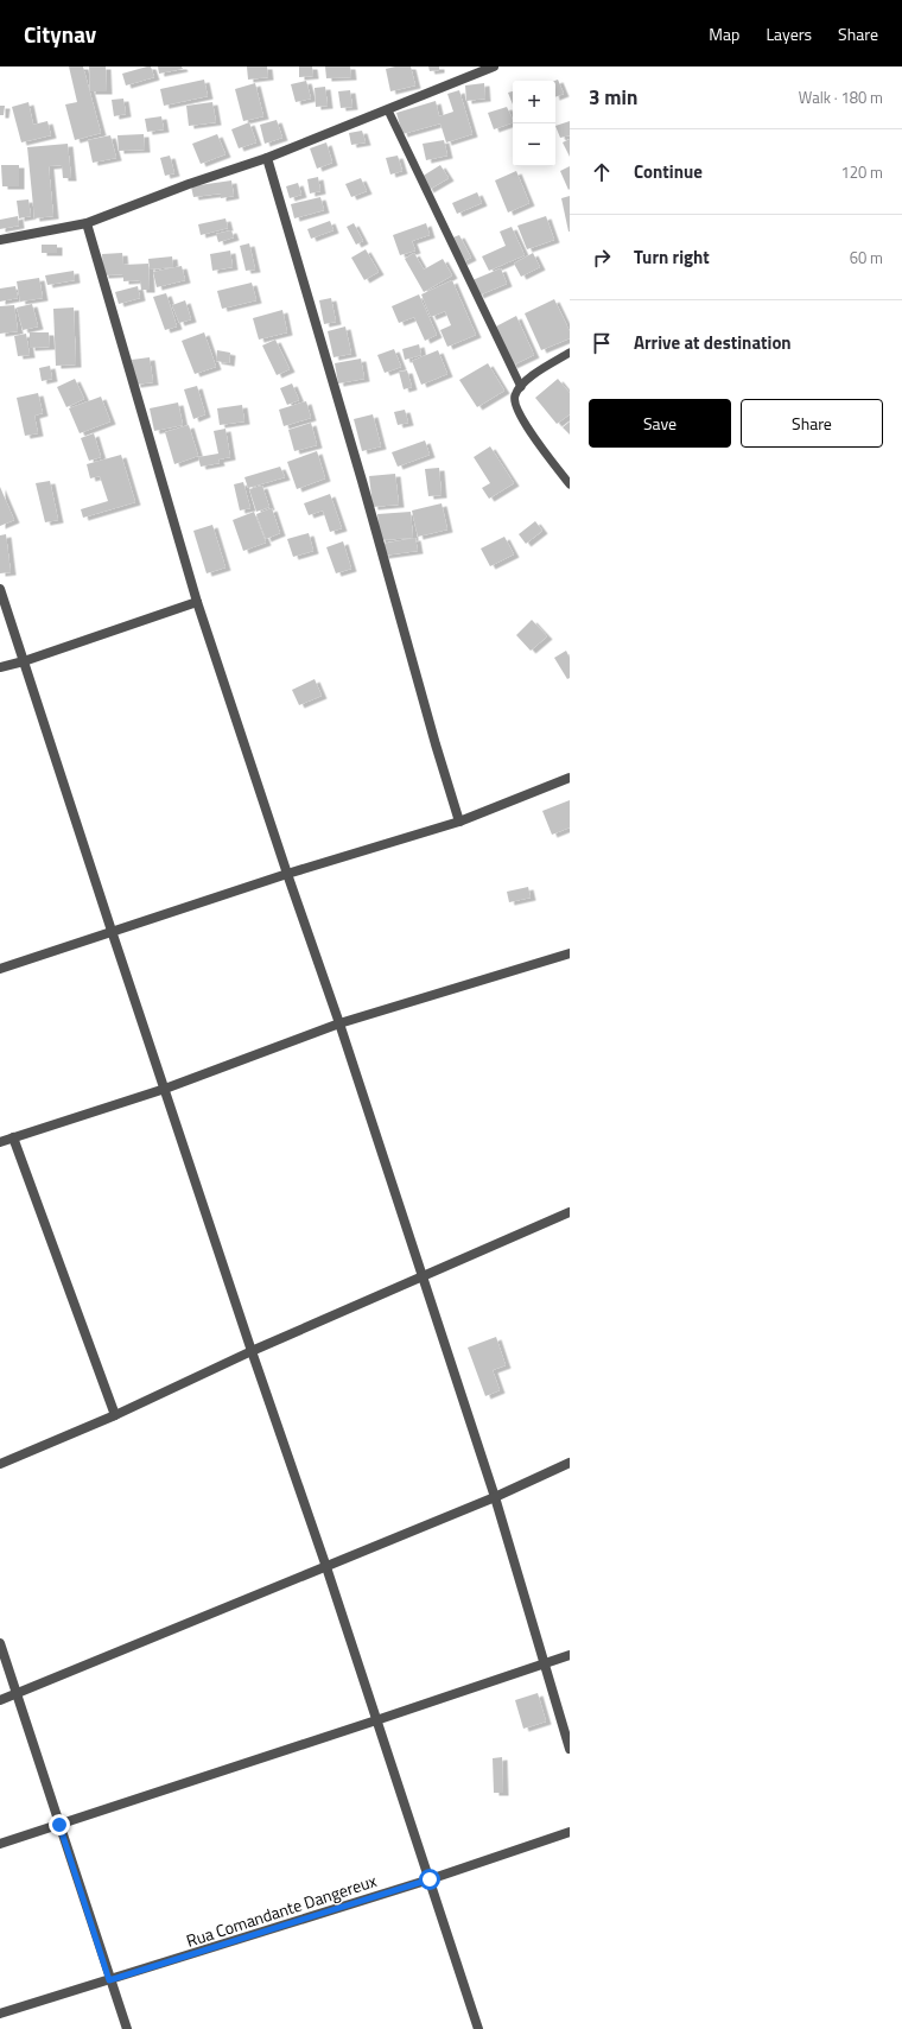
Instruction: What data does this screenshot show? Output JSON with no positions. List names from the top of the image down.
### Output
{
  "streets": {
    "street": ["Rua Comandante Dangereux"]
  },
  "page": {
    "header": "Citynav",
    "nav": ["Map", "Layers", "Share"],
    "heading": ["3 min", "Walk · 180 m"],
    "map_buttons": ["+", "−"],
    "list": [
      ["Continue", "120 m"],
      ["Turn right", "60 m"],
      "Arrive at destination"
    ],
    "buttons": ["Save", "Share"]
  }
}
